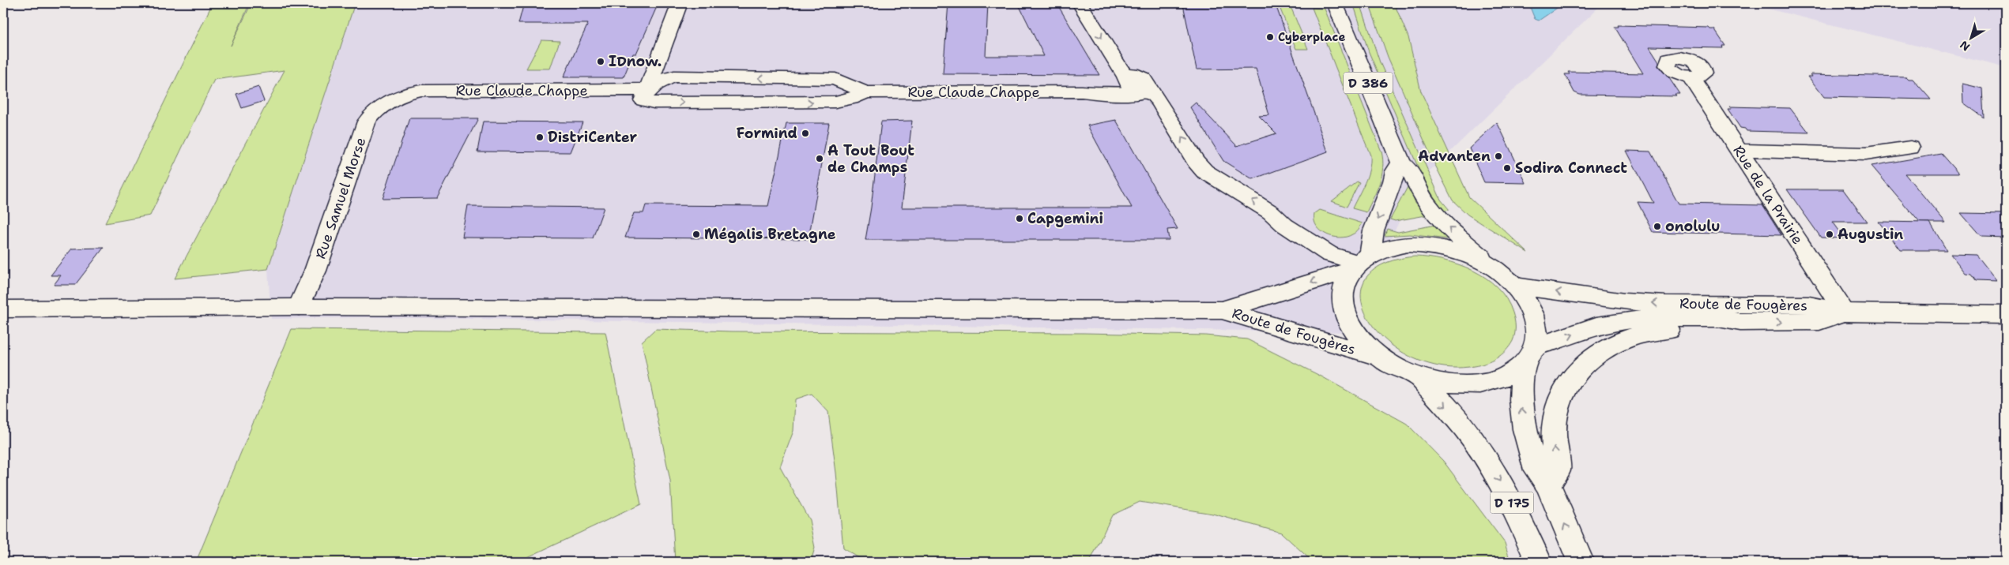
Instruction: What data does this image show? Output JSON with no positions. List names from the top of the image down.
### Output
{
  "streets": {
    "main road": [
      "D 386",
      "Rue Claude Chappe",
      "Rue de la Prairie",
      "Rue Samuel Morse",
      "Route de Fougères",
      "D 175"
    ]
  },
  "crossings": [
    ["D 386", "Route de Fougères"],
    ["Rue Claude Chappe", "Rue Samuel Morse"],
    ["Rue de la Prairie", "Route de Fougères"],
    ["Route de Fougères", "D 175"]
  ],
  "places": [
    "Cyberplace",
    "IDnow.",
    "Formind",
    "DistriCenter",
    "Advanten",
    "A Tout Bout de Champs",
    "Sodira Connect",
    "Capgemini",
    "onolulu",
    "Mégalis Bretagne",
    "Augustin"
  ],
  "north": "bottom left"
}
